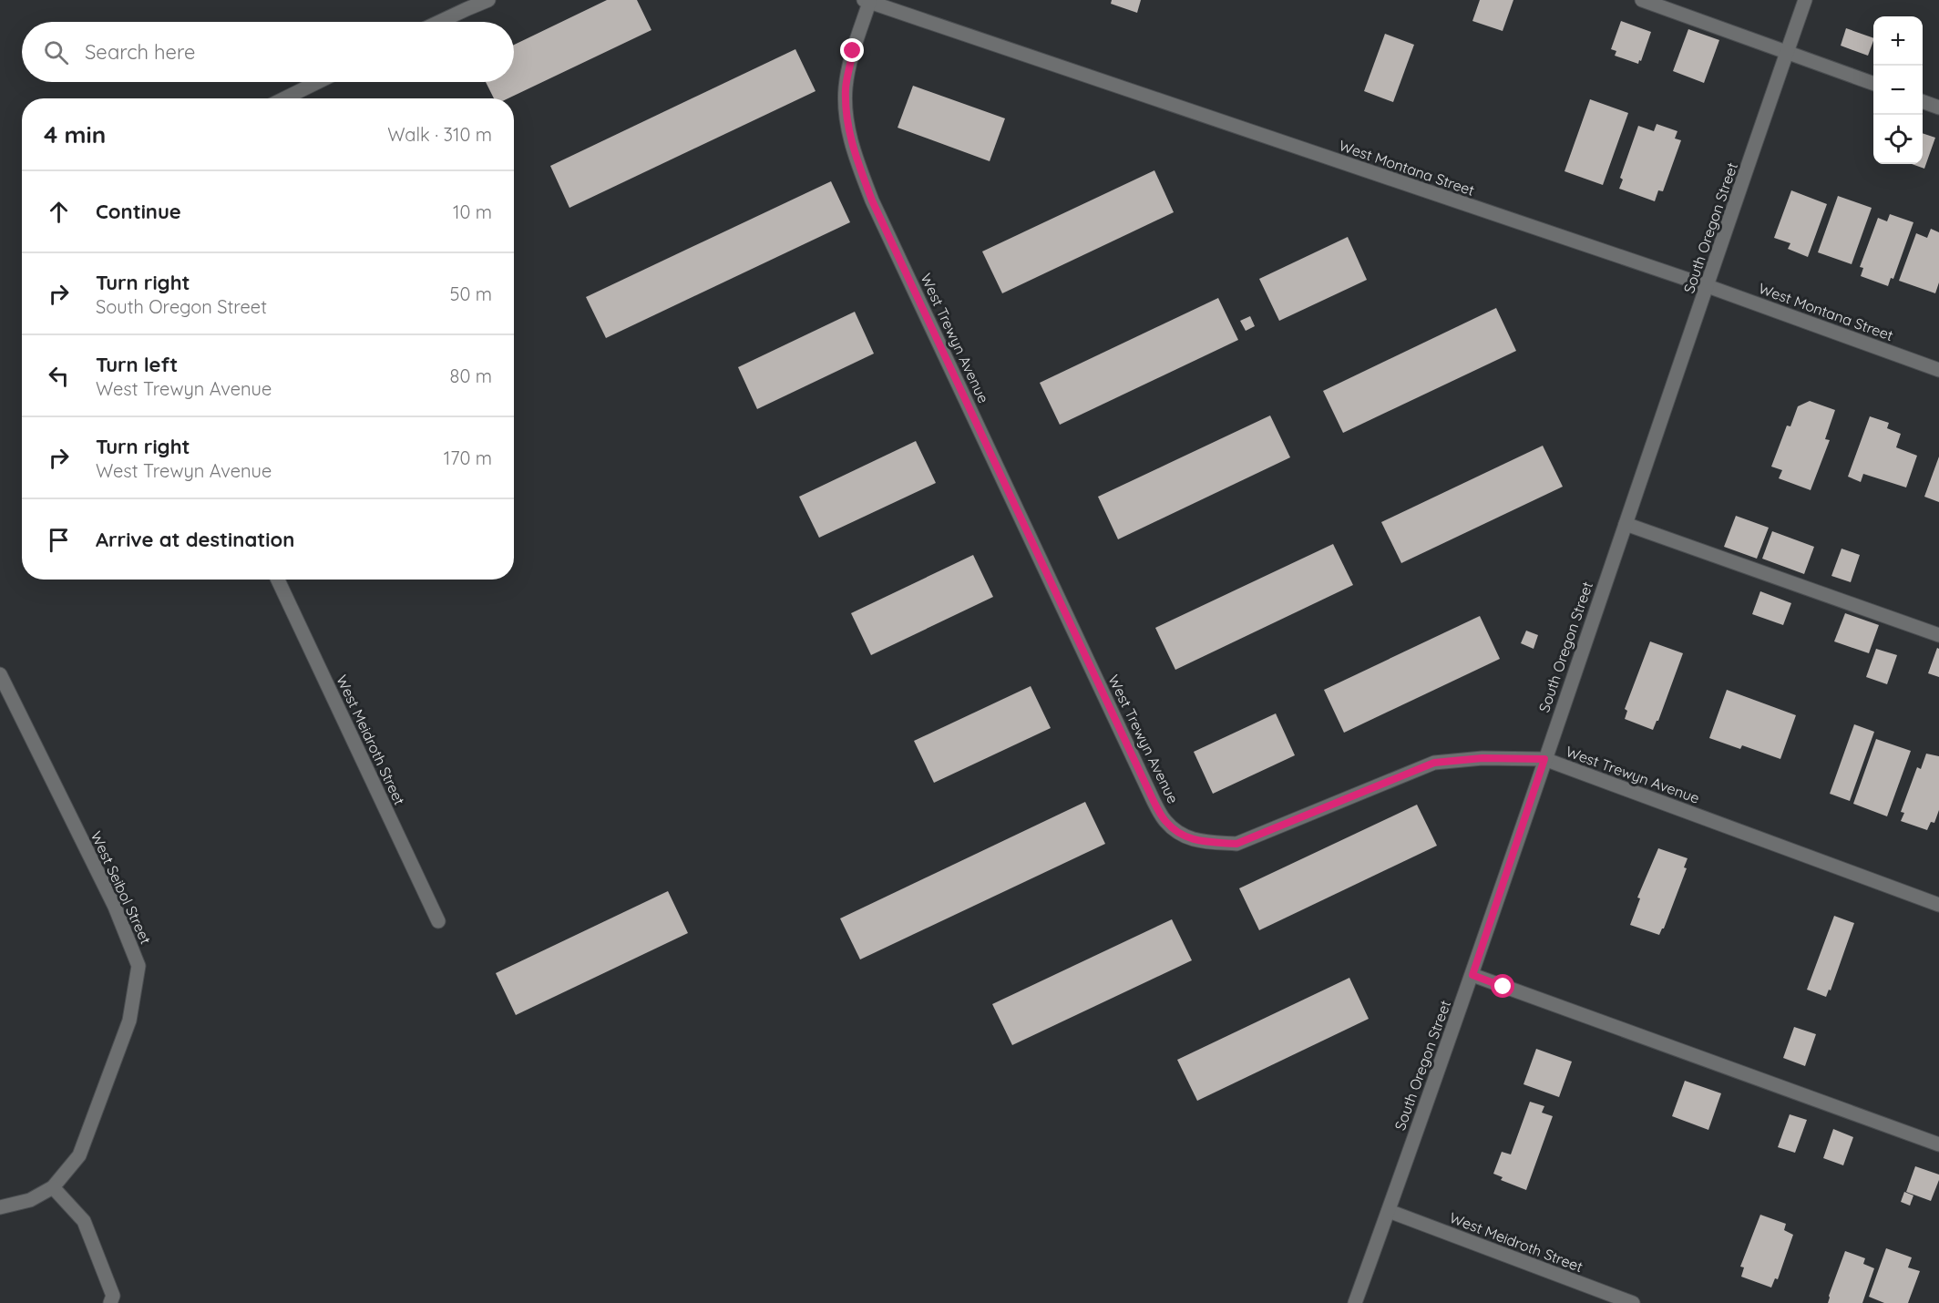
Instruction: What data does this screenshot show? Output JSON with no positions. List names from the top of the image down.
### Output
{
  "streets": {
    "street": [
      "West Montana Street",
      "South Oregon Street",
      "West Trewyn Avenue",
      "West Meidroth Street",
      "West Seibol Street"
    ]
  },
  "crossings": [
    ["West Montana Street", "South Oregon Street"],
    ["West Montana Street", "West Trewyn Avenue"],
    ["South Oregon Street", "West Trewyn Avenue"],
    ["South Oregon Street", "West Meidroth Street"]
  ],
  "page": {
    "map_buttons": ["+", "−"],
    "search": "Search here",
    "heading": ["4 min", "Walk · 310 m"],
    "list": [
      ["Continue", "10 m"],
      ["Turn right", "South Oregon Street", "50 m"],
      ["Turn left", "West Trewyn Avenue", "80 m"],
      ["Turn right", "West Trewyn Avenue", "170 m"],
      "Arrive at destination"
    ]
  }
}
